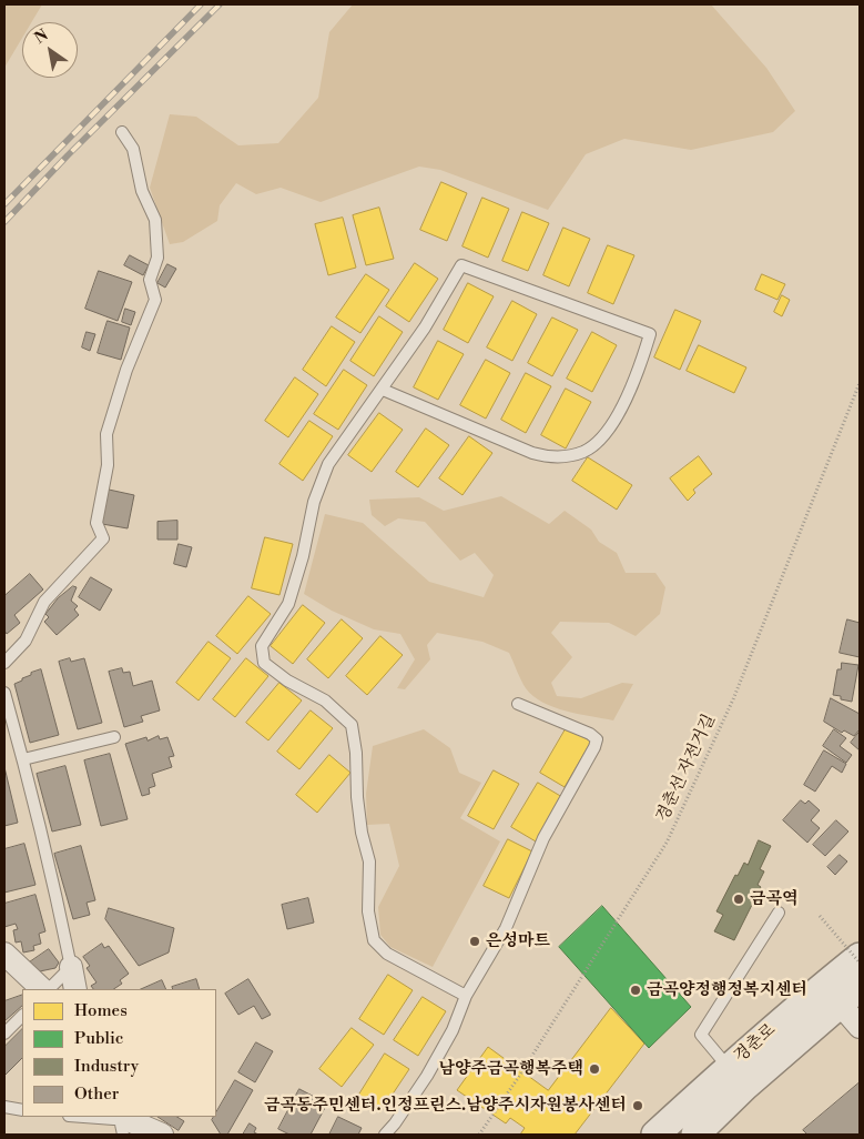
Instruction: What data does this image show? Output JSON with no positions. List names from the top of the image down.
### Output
{
  "streets": {
    "street": ["경춘로"],
    "path": ["경춘선 자전거길"]
  },
  "places": [
    "금곡역",
    "은성마트",
    "금곡양정행정복지센터",
    "남양주금곡행복주택",
    "금곡동주민센터.인정프린스.남양주시자원봉사센터"
  ],
  "legend": [
    "Homes",
    "Public",
    "Industry",
    "Other"
  ],
  "north": "top left"
}
